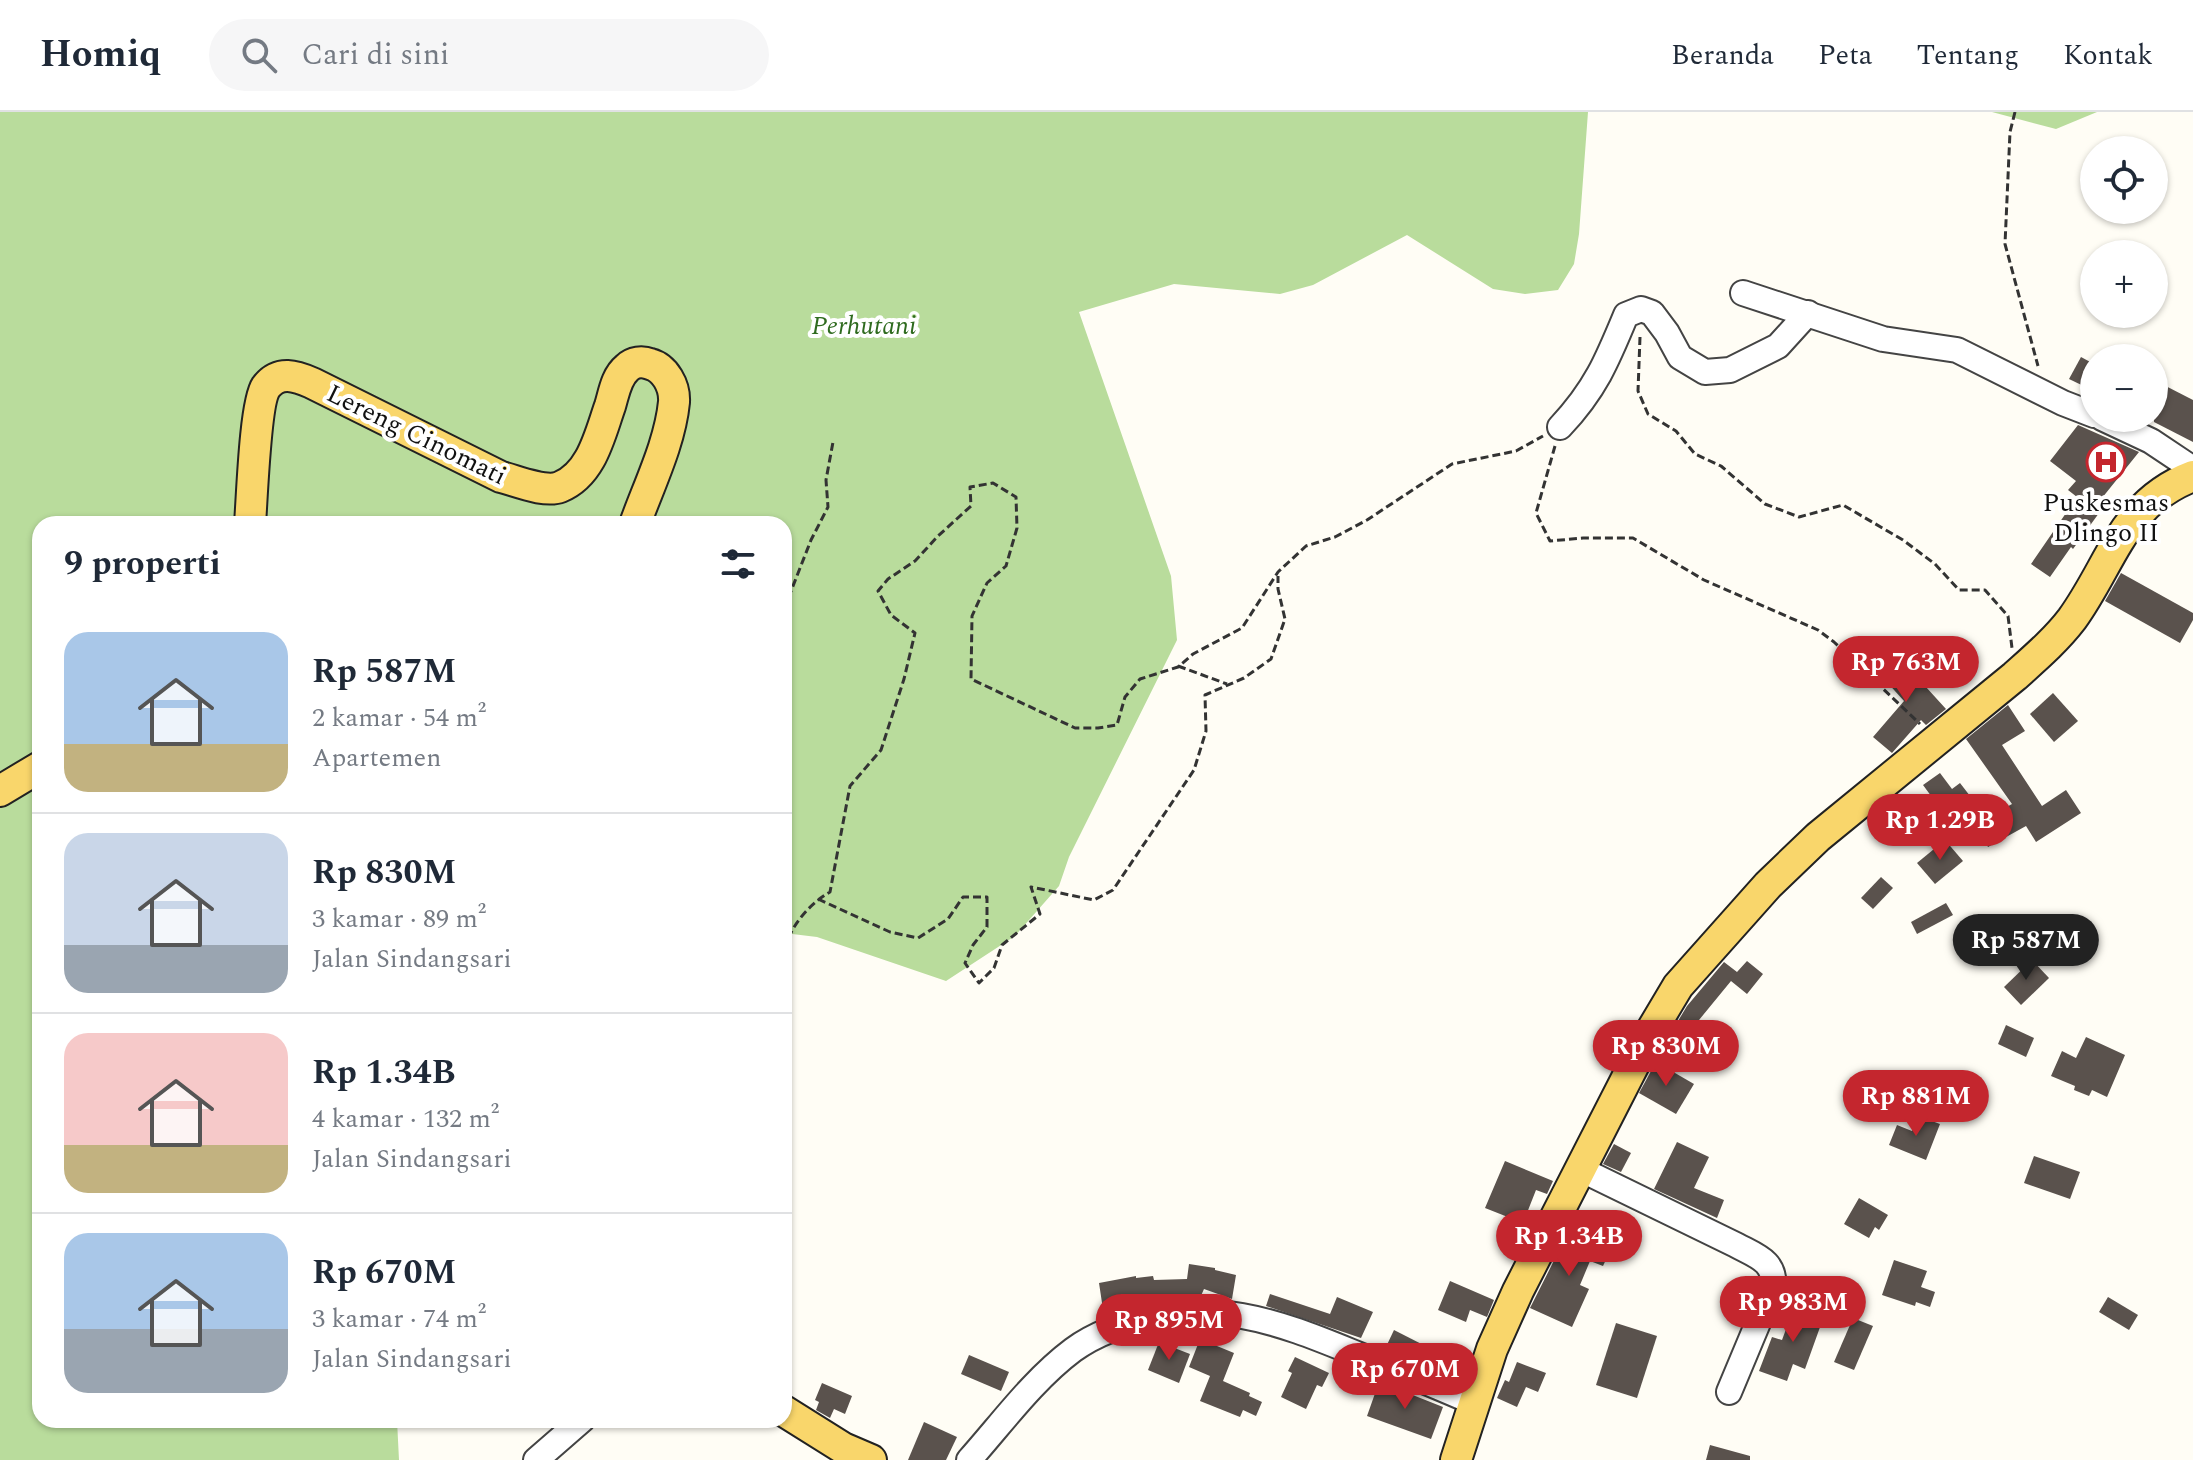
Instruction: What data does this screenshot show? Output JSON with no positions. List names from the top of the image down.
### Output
{
  "streets": {
    "main road": ["Lereng Cinomati"]
  },
  "parks": ["Perhutani"],
  "places": {
    "hospital": ["Puskesmas Dlingo II"]
  },
  "page": {
    "header": "Homiq",
    "search": "Cari di sini",
    "nav": [
      "Beranda",
      "Peta",
      "Tentang",
      "Kontak"
    ],
    "map_buttons": ["+", "−"],
    "heading": "9 properti",
    "list": [
      {
        "name": "Rp 587M",
        "note": "2 kamar · 54 m² · Apartemen"
      },
      {
        "name": "Rp 830M",
        "note": "3 kamar · 89 m² · Jalan Sindangsari"
      },
      {
        "name": "Rp 1.34B",
        "note": "4 kamar · 132 m² · Jalan Sindangsari"
      },
      {
        "name": "Rp 670M",
        "note": "3 kamar · 74 m² · Jalan Sindangsari"
      }
    ],
    "price": [
      "Rp 763M",
      "Rp 1.29B",
      "Rp 587M",
      "Rp 830M",
      "Rp 881M",
      "Rp 1.34B",
      "Rp 983M",
      "Rp 895M",
      "Rp 670M"
    ]
  }
}
